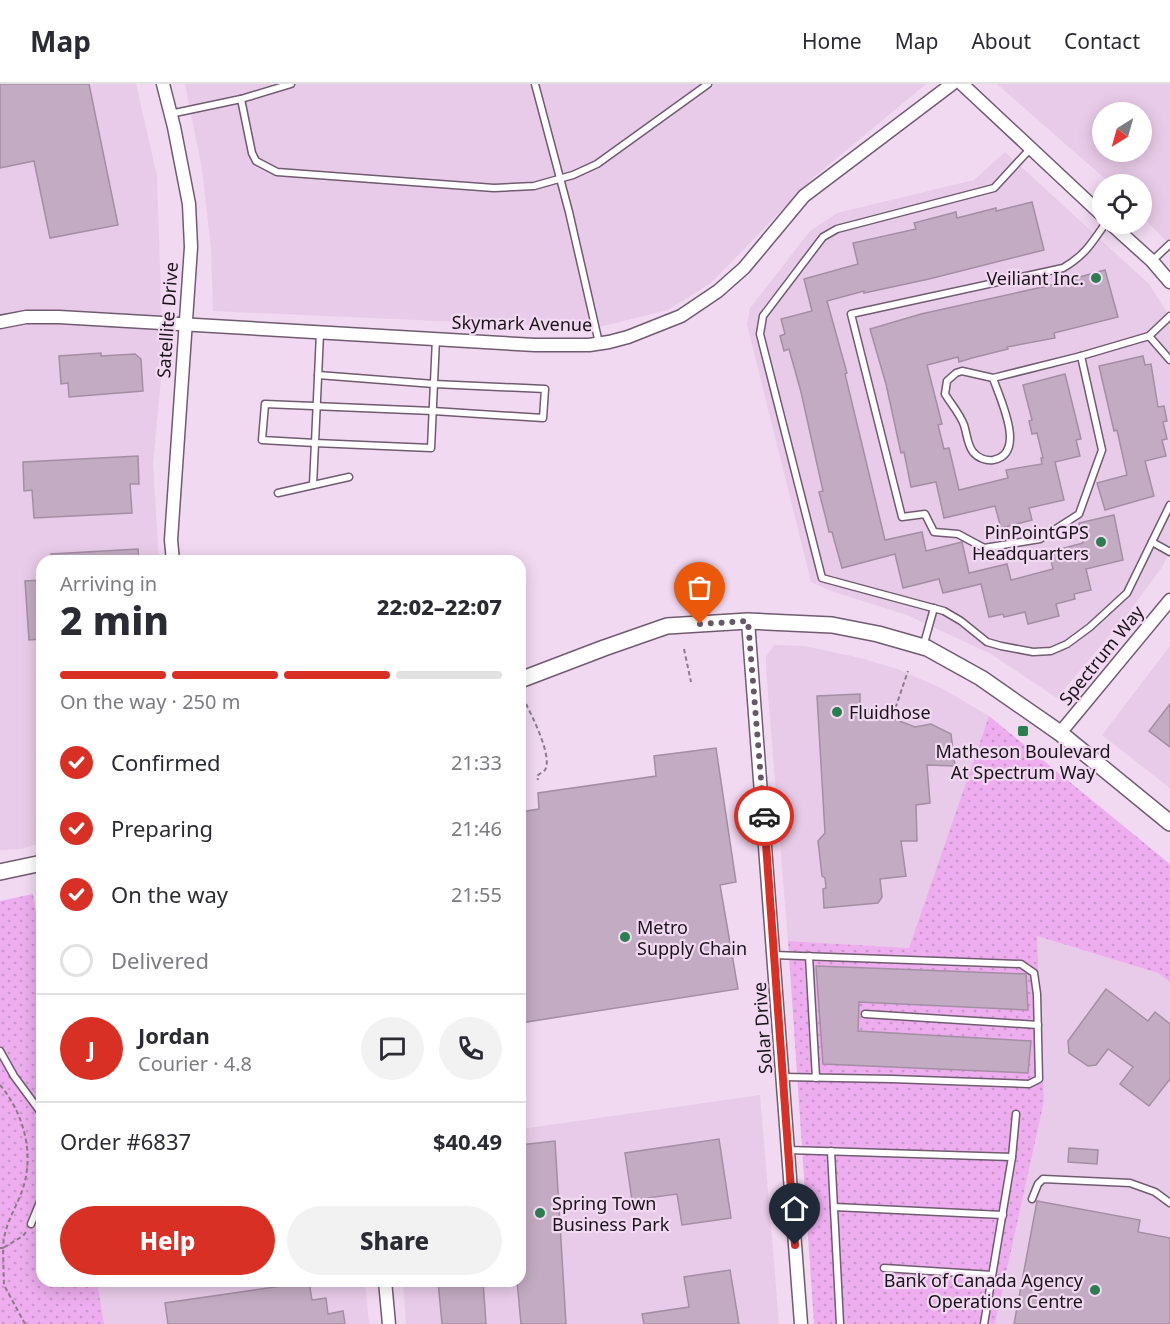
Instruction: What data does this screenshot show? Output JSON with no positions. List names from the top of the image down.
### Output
{
  "streets": {
    "street": [
      "Satellite Drive",
      "Skymark Avenue",
      "Spectrum Way",
      "Solar Drive"
    ]
  },
  "crossings": [
    ["Satellite Drive", "Skymark Avenue"]
  ],
  "places": {
    "other": [
      "Veiliant Inc.",
      "PinPointGPS Headquarters",
      "Fluidhose",
      "Metro Supply Chain",
      "Spring Town Business Park",
      "Bank of Canada Agency Operations Centre"
    ],
    "transit": ["Matheson Boulevard At Spectrum Way"]
  },
  "north": "bottom left",
  "page": {
    "header": "Map",
    "nav": [
      "Home",
      "Map",
      "About",
      "Contact"
    ],
    "heading": ["2 min", "Arriving in", "22:02–22:07"],
    "panel": [
      "Jordan",
      "Courier · 4.8",
      "Order #6837",
      "$40.49"
    ],
    "bar": "On the way · 250 m",
    "list": [
      ["Confirmed", "21:33"],
      ["Preparing", "21:46"],
      ["On the way", "21:55"],
      "Delivered"
    ],
    "round": "J",
    "buttons": ["Help", "Share"]
  }
}
